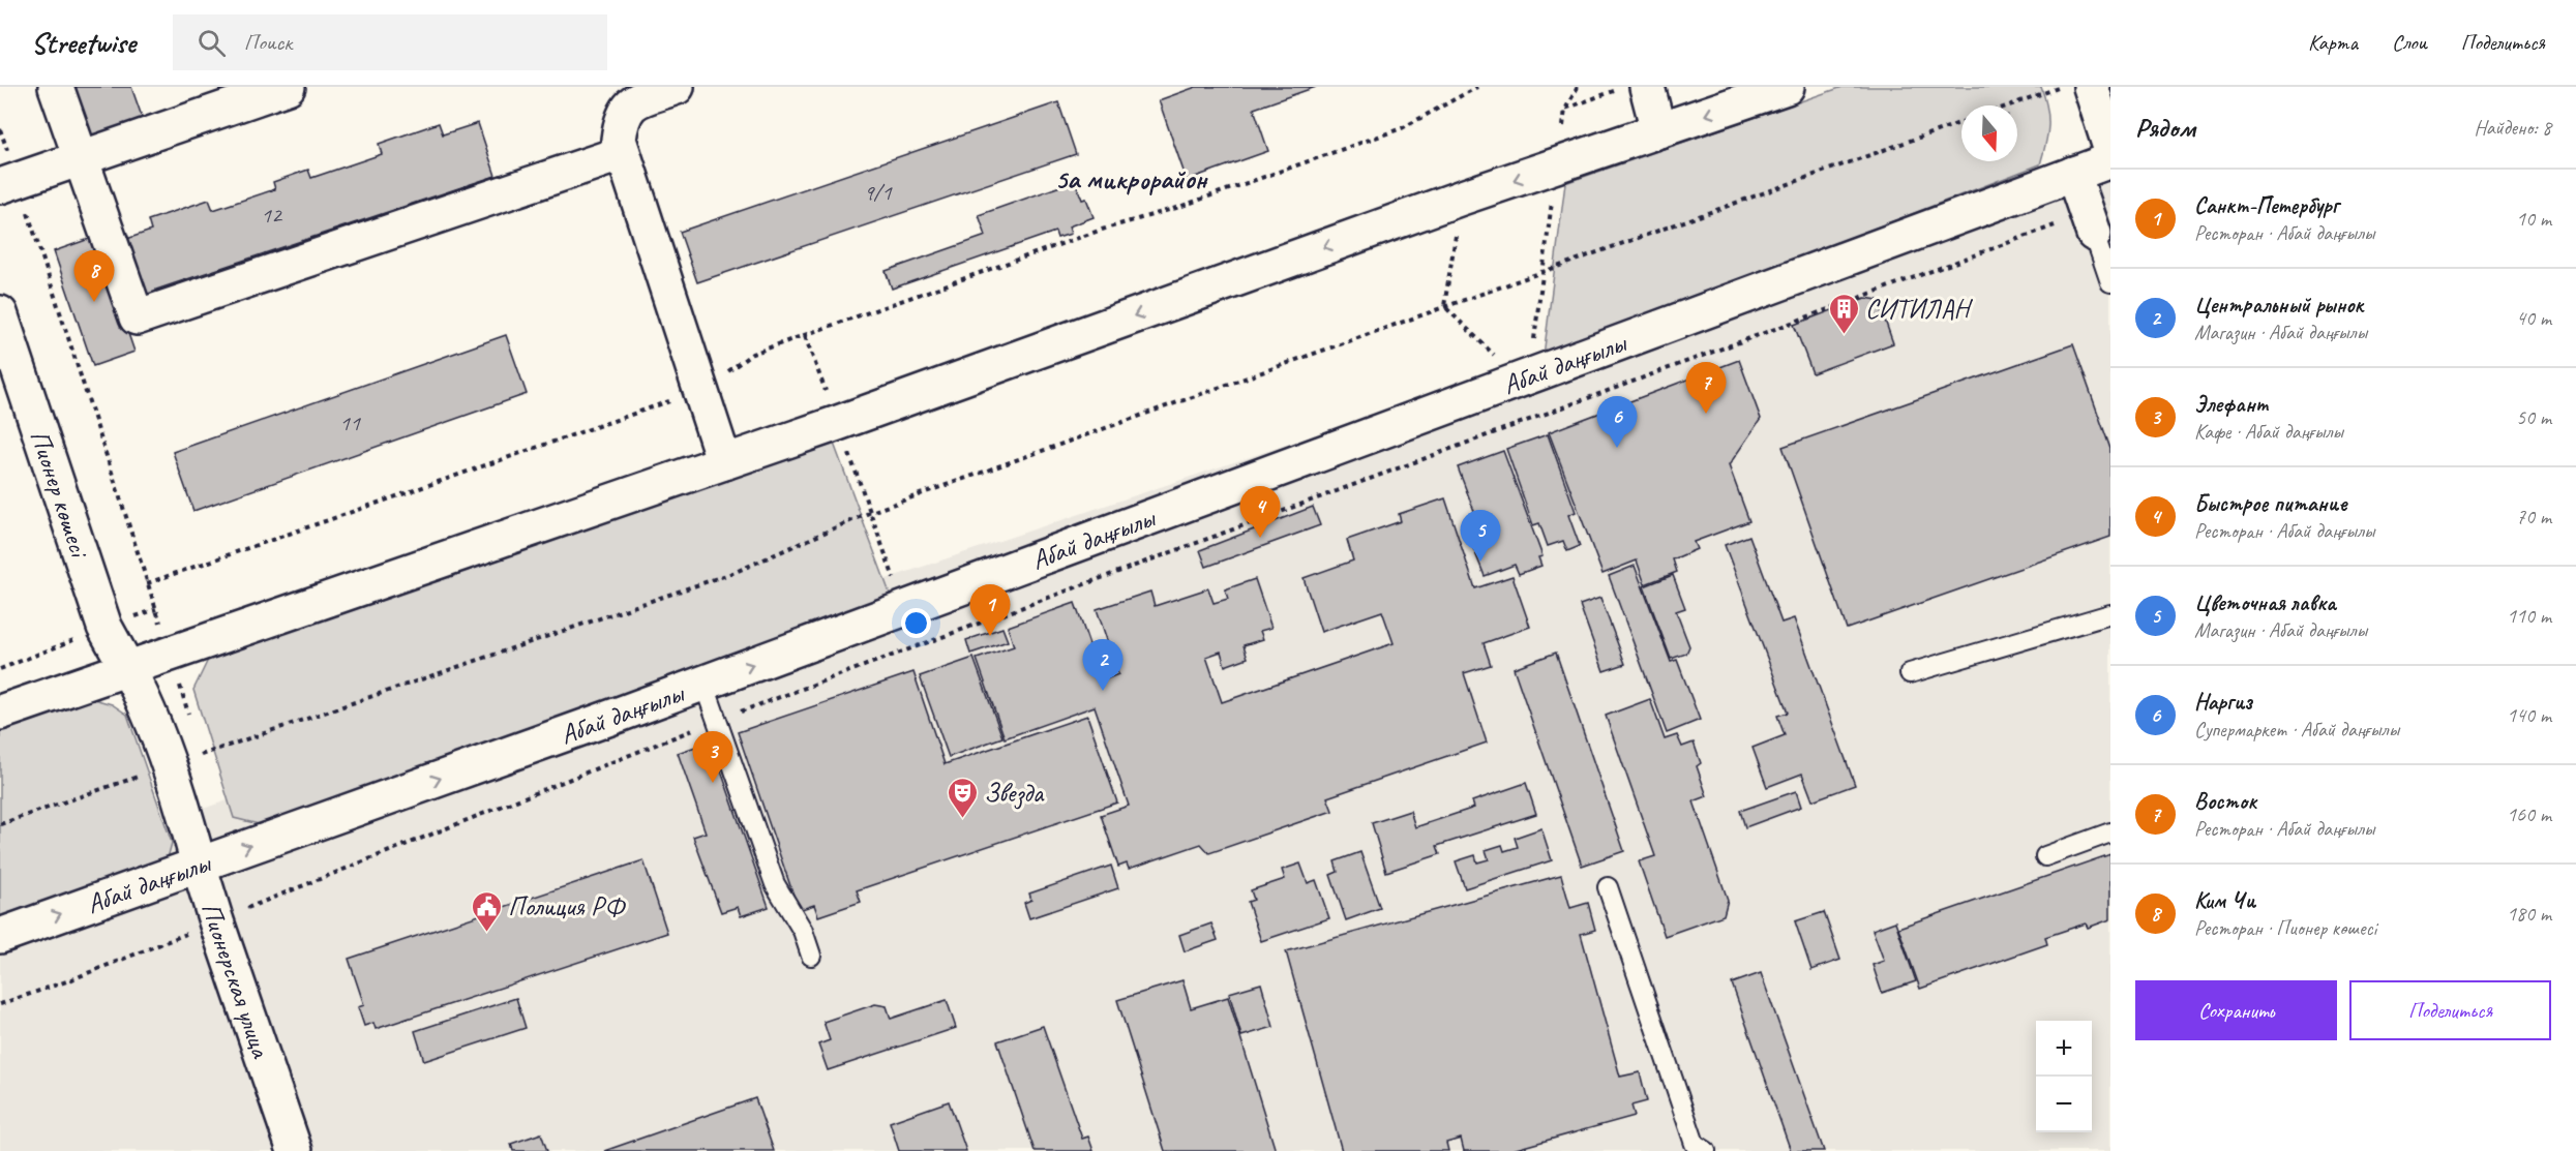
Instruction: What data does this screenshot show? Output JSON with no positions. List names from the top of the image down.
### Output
{
  "streets": {
    "main road": ["Абай даңғылы", "Пионер көшесі", "Пионерская улица"]
  },
  "crossings": [
    ["Абай даңғылы", "Пионерская улица"],
    ["Пионер көшесі", "Пионерская улица"]
  ],
  "districts": ["5а микрорайон"],
  "places": {
    "building": ["СИТИЛАН"],
    "theatre": ["Звезда"],
    "public building": ["Полиция РФ"]
  },
  "house_numbers": ["9/1", "12", "11"],
  "north": "bottom",
  "page": {
    "header": "Streetwise",
    "search": "Поиск",
    "nav": ["Карта", "Слои", "Поделиться"],
    "heading": ["Рядом", "Найдено: 8"],
    "list": [
      {
        "mark": "1",
        "name": "Санкт-Петербург",
        "note": "Ресторан · Абай даңғылы",
        "value": "10 m"
      },
      {
        "mark": "2",
        "name": "Центральный рынок",
        "note": "Магазин · Абай даңғылы",
        "value": "40 m"
      },
      {
        "mark": "3",
        "name": "Элефант",
        "note": "Кафе · Абай даңғылы",
        "value": "50 m"
      },
      {
        "mark": "4",
        "name": "Быстрое питание",
        "note": "Ресторан · Абай даңғылы",
        "value": "70 m"
      },
      {
        "mark": "5",
        "name": "Цветочная лавка",
        "note": "Магазин · Абай даңғылы",
        "value": "110 m"
      },
      {
        "mark": "6",
        "name": "Наргиз",
        "note": "Супермаркет · Абай даңғылы",
        "value": "140 m"
      },
      {
        "mark": "7",
        "name": "Восток",
        "note": "Ресторан · Абай даңғылы",
        "value": "160 m"
      },
      {
        "mark": "8",
        "name": "Ким Чи",
        "note": "Ресторан · Пионер көшесі",
        "value": "180 m"
      }
    ],
    "pins": [
      "8",
      "7",
      "6",
      "4",
      "5",
      "1",
      "2",
      "3"
    ],
    "buttons": ["Сохранить", "Поделиться"],
    "map_buttons": ["+", "−"]
  }
}
